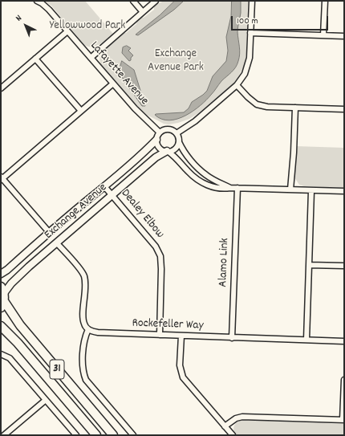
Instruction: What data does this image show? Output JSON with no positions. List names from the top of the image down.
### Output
{
  "streets": {
    "main road": ["31"],
    "street": [
      "Lafayette Avenue",
      "Exchange Avenue",
      "Dealey Elbow",
      "Alamo Link",
      "Rockefeller Way"
    ]
  },
  "crossings": [
    ["Lafayette Avenue", "Exchange Avenue"],
    ["Exchange Avenue", "Dealey Elbow"],
    ["Exchange Avenue", "31"],
    ["Dealey Elbow", "Rockefeller Way"],
    ["Alamo Link", "Rockefeller Way"]
  ],
  "parks": ["Yellowwood Park", "Exchange Avenue Park"],
  "scale_bar": "100 m",
  "north": "top left"
}
